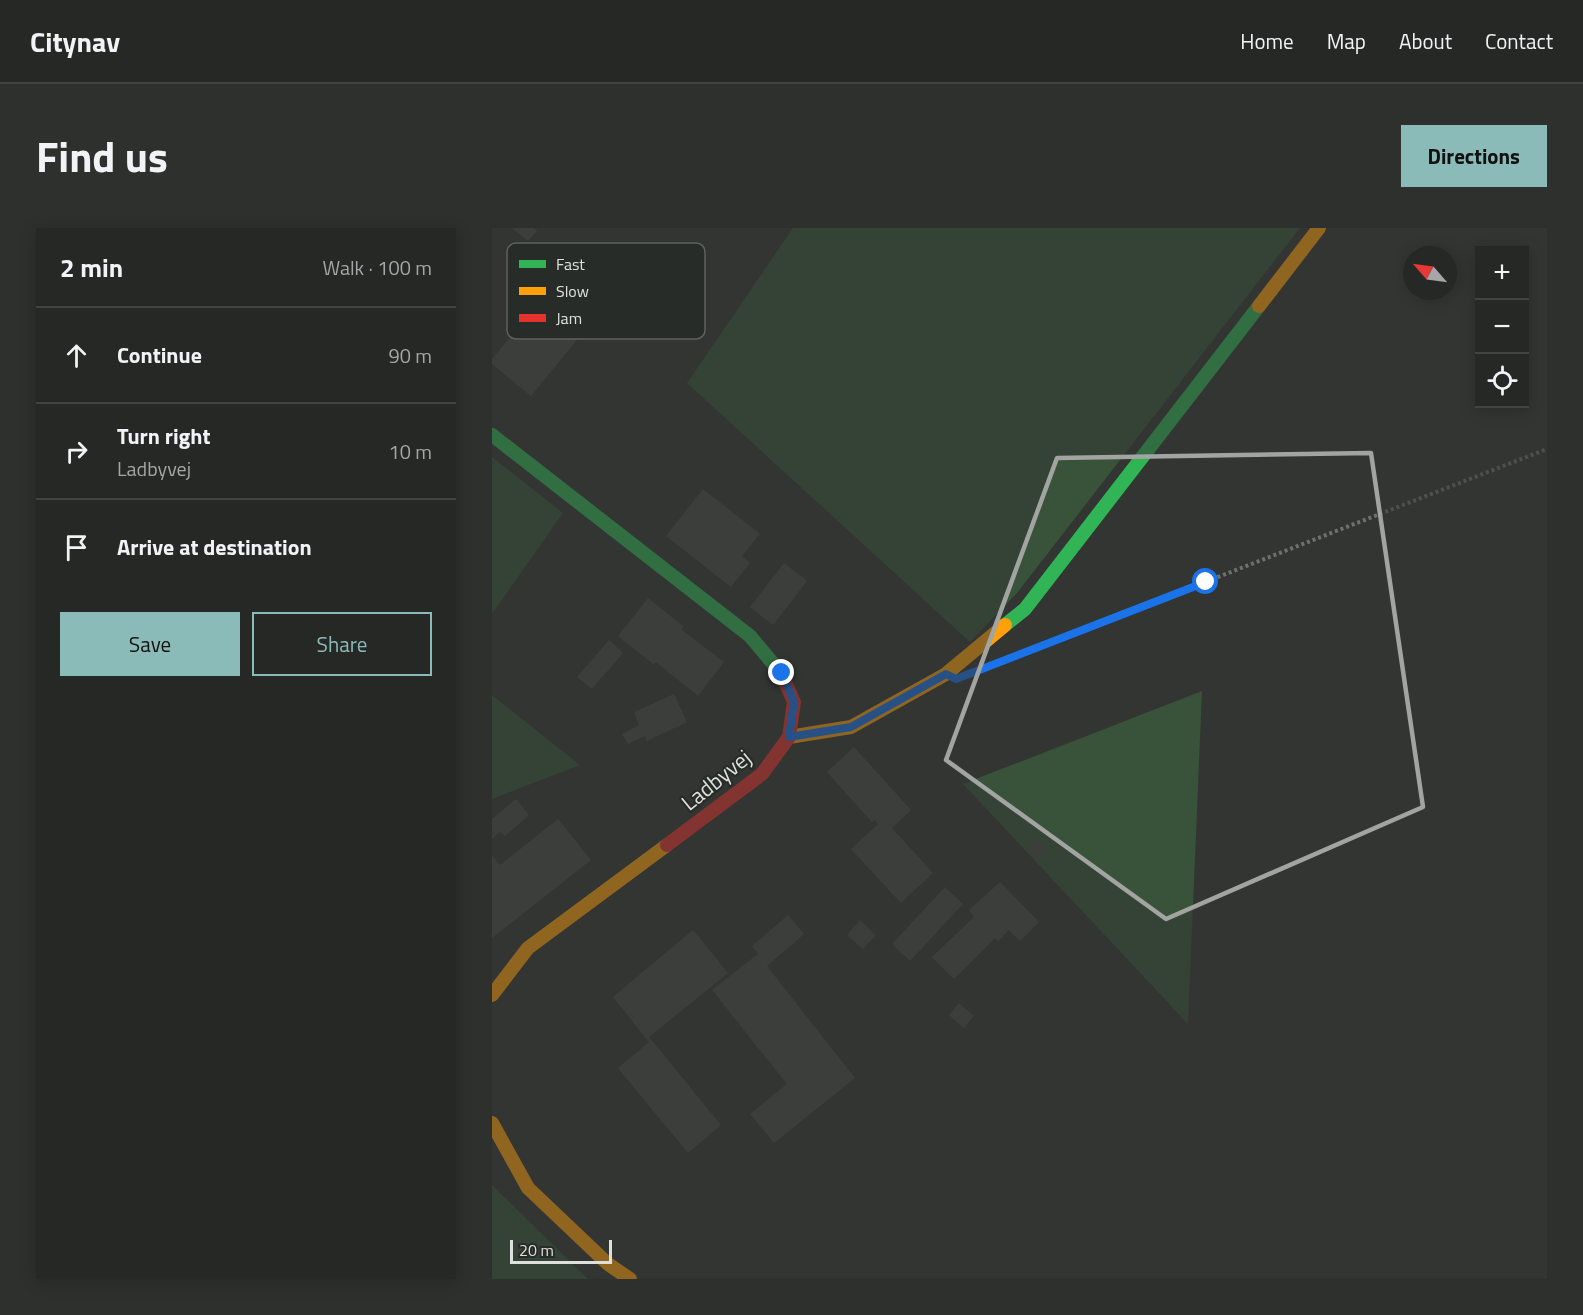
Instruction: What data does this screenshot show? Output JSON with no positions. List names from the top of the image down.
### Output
{
  "streets": {
    "street": ["Ladbyvej"]
  },
  "legend": ["Fast", "Slow", "Jam"],
  "scale_bar": "20 m",
  "north": "top left",
  "page": {
    "header": "Citynav",
    "nav": [
      "Home",
      "Map",
      "About",
      "Contact"
    ],
    "title": "Find us",
    "buttons": [
      "Directions",
      ["Save", "Share"]
    ],
    "heading": ["2 min", "Walk · 100 m"],
    "map_buttons": ["+", "−"],
    "list": [
      ["Continue", "90 m"],
      ["Turn right", "Ladbyvej", "10 m"],
      "Arrive at destination"
    ],
    "scale": "20 m"
  }
}
